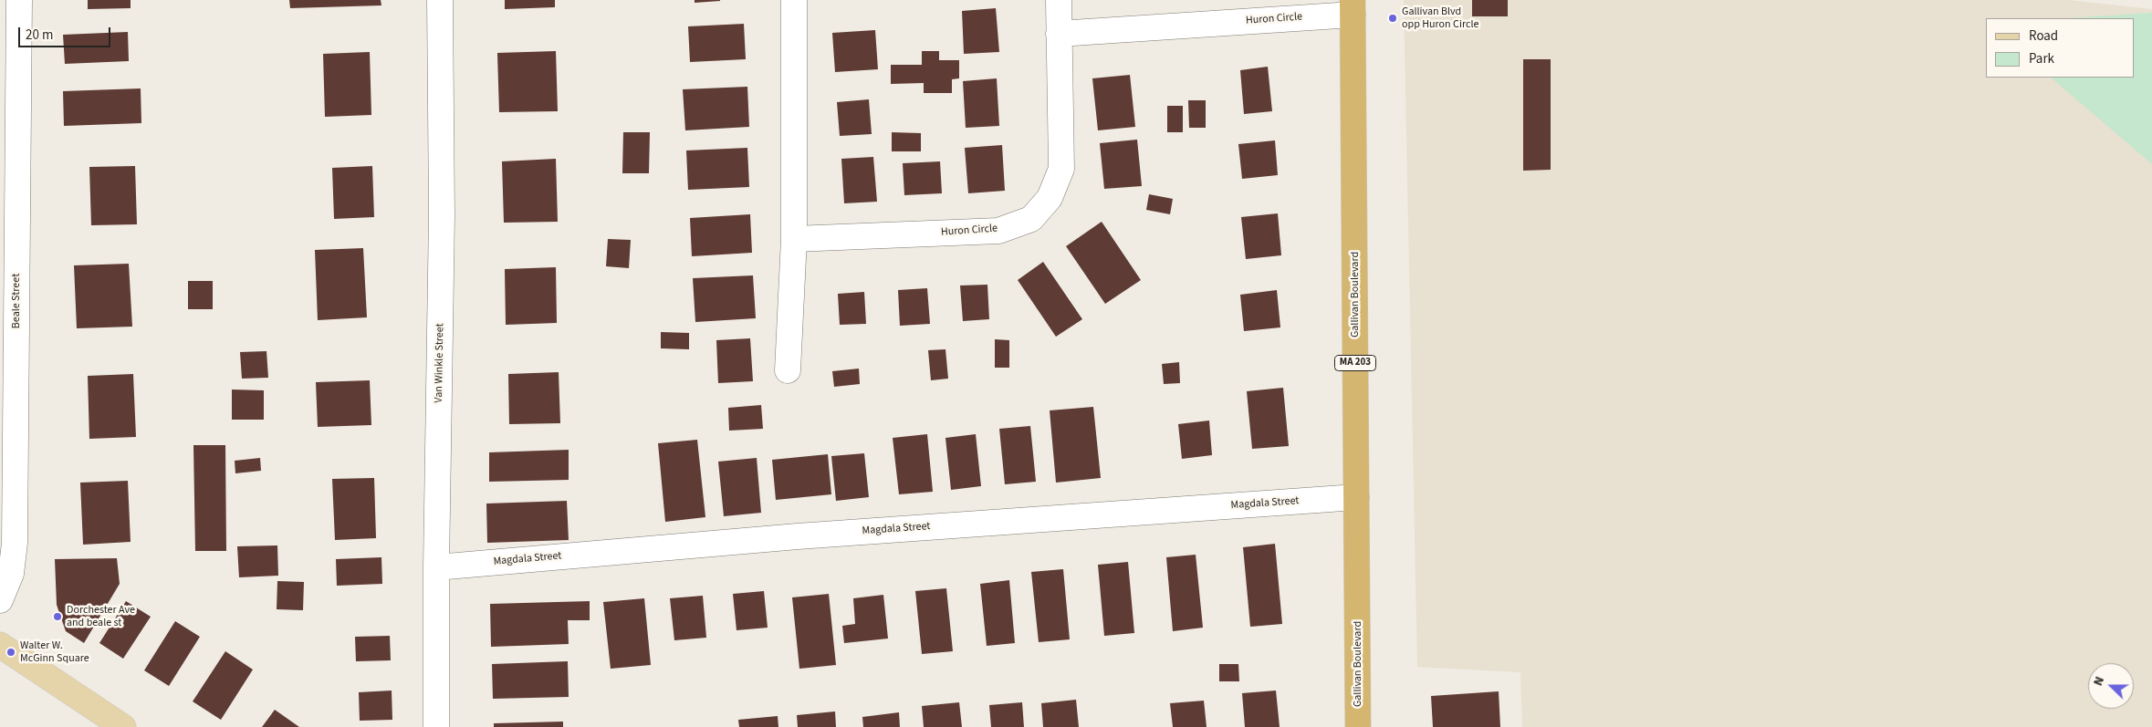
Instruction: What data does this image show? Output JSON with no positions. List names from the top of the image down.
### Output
{
  "streets": {
    "highway": ["Gallivan Boulevard", "MA 203"],
    "street": [
      "Huron Circle",
      "Beale Street",
      "Van Winkle Street",
      "Magdala Street"
    ]
  },
  "crossings": [
    ["Huron Circle", "Gallivan Boulevard"],
    ["Gallivan Boulevard", "Magdala Street"],
    ["Van Winkle Street", "Magdala Street"]
  ],
  "places": ["Gallivan Blvd opp Huron Circle", "Dorchester Ave and beale st", "Walter W. McGinn Square"],
  "legend": ["Road", "Park"],
  "scale_bar": "20 m",
  "north": "left"
}
